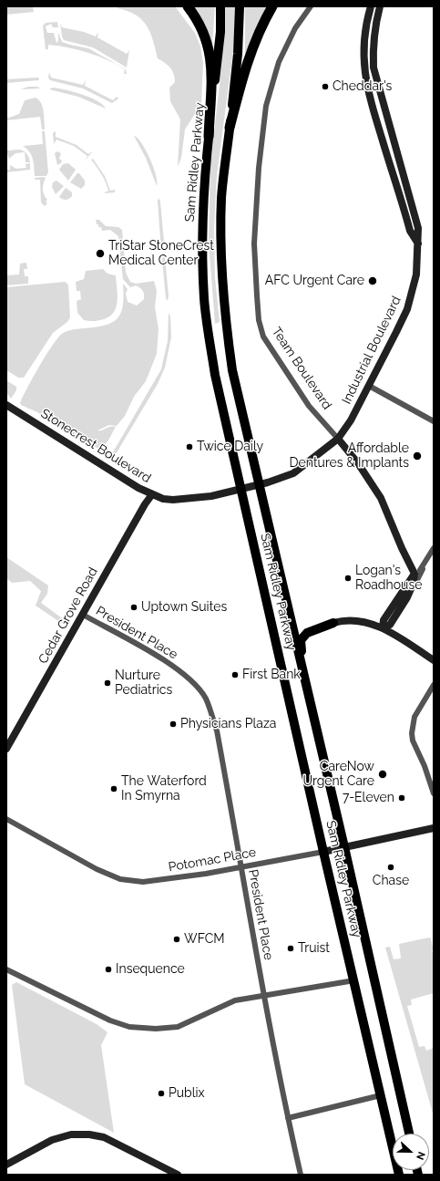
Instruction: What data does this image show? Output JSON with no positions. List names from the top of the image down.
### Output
{
  "streets": {
    "main road": ["Sam Ridley Parkway"],
    "street": [
      "Industrial Boulevard",
      "Team Boulevard",
      "Stonecrest Boulevard",
      "Cedar Grove Road",
      "President Place",
      "Potomac Place"
    ]
  },
  "crossings": [
    ["Sam Ridley Parkway", "Industrial Boulevard"],
    ["Sam Ridley Parkway", "Stonecrest Boulevard"],
    ["Sam Ridley Parkway", "Potomac Place"],
    ["Industrial Boulevard", "Team Boulevard"],
    ["Industrial Boulevard", "Stonecrest Boulevard"],
    ["Stonecrest Boulevard", "Cedar Grove Road"],
    ["Cedar Grove Road", "President Place"],
    ["President Place", "Potomac Place"]
  ],
  "places": [
    "Cheddar's",
    "TriStar StoneCrest Medical Center",
    "AFC Urgent Care",
    "Twice Daily",
    "Affordable Dentures & Implants",
    "Logan's Roadhouse",
    "Uptown Suites",
    "First Bank",
    "Nurture Pediatrics",
    "Physicians Plaza",
    "CareNow Urgent Care",
    "The Waterford In Smyrna",
    "7-Eleven",
    "Chase",
    "WFCM",
    "Truist",
    "Insequence",
    "Publix"
  ],
  "north": "right"
}
